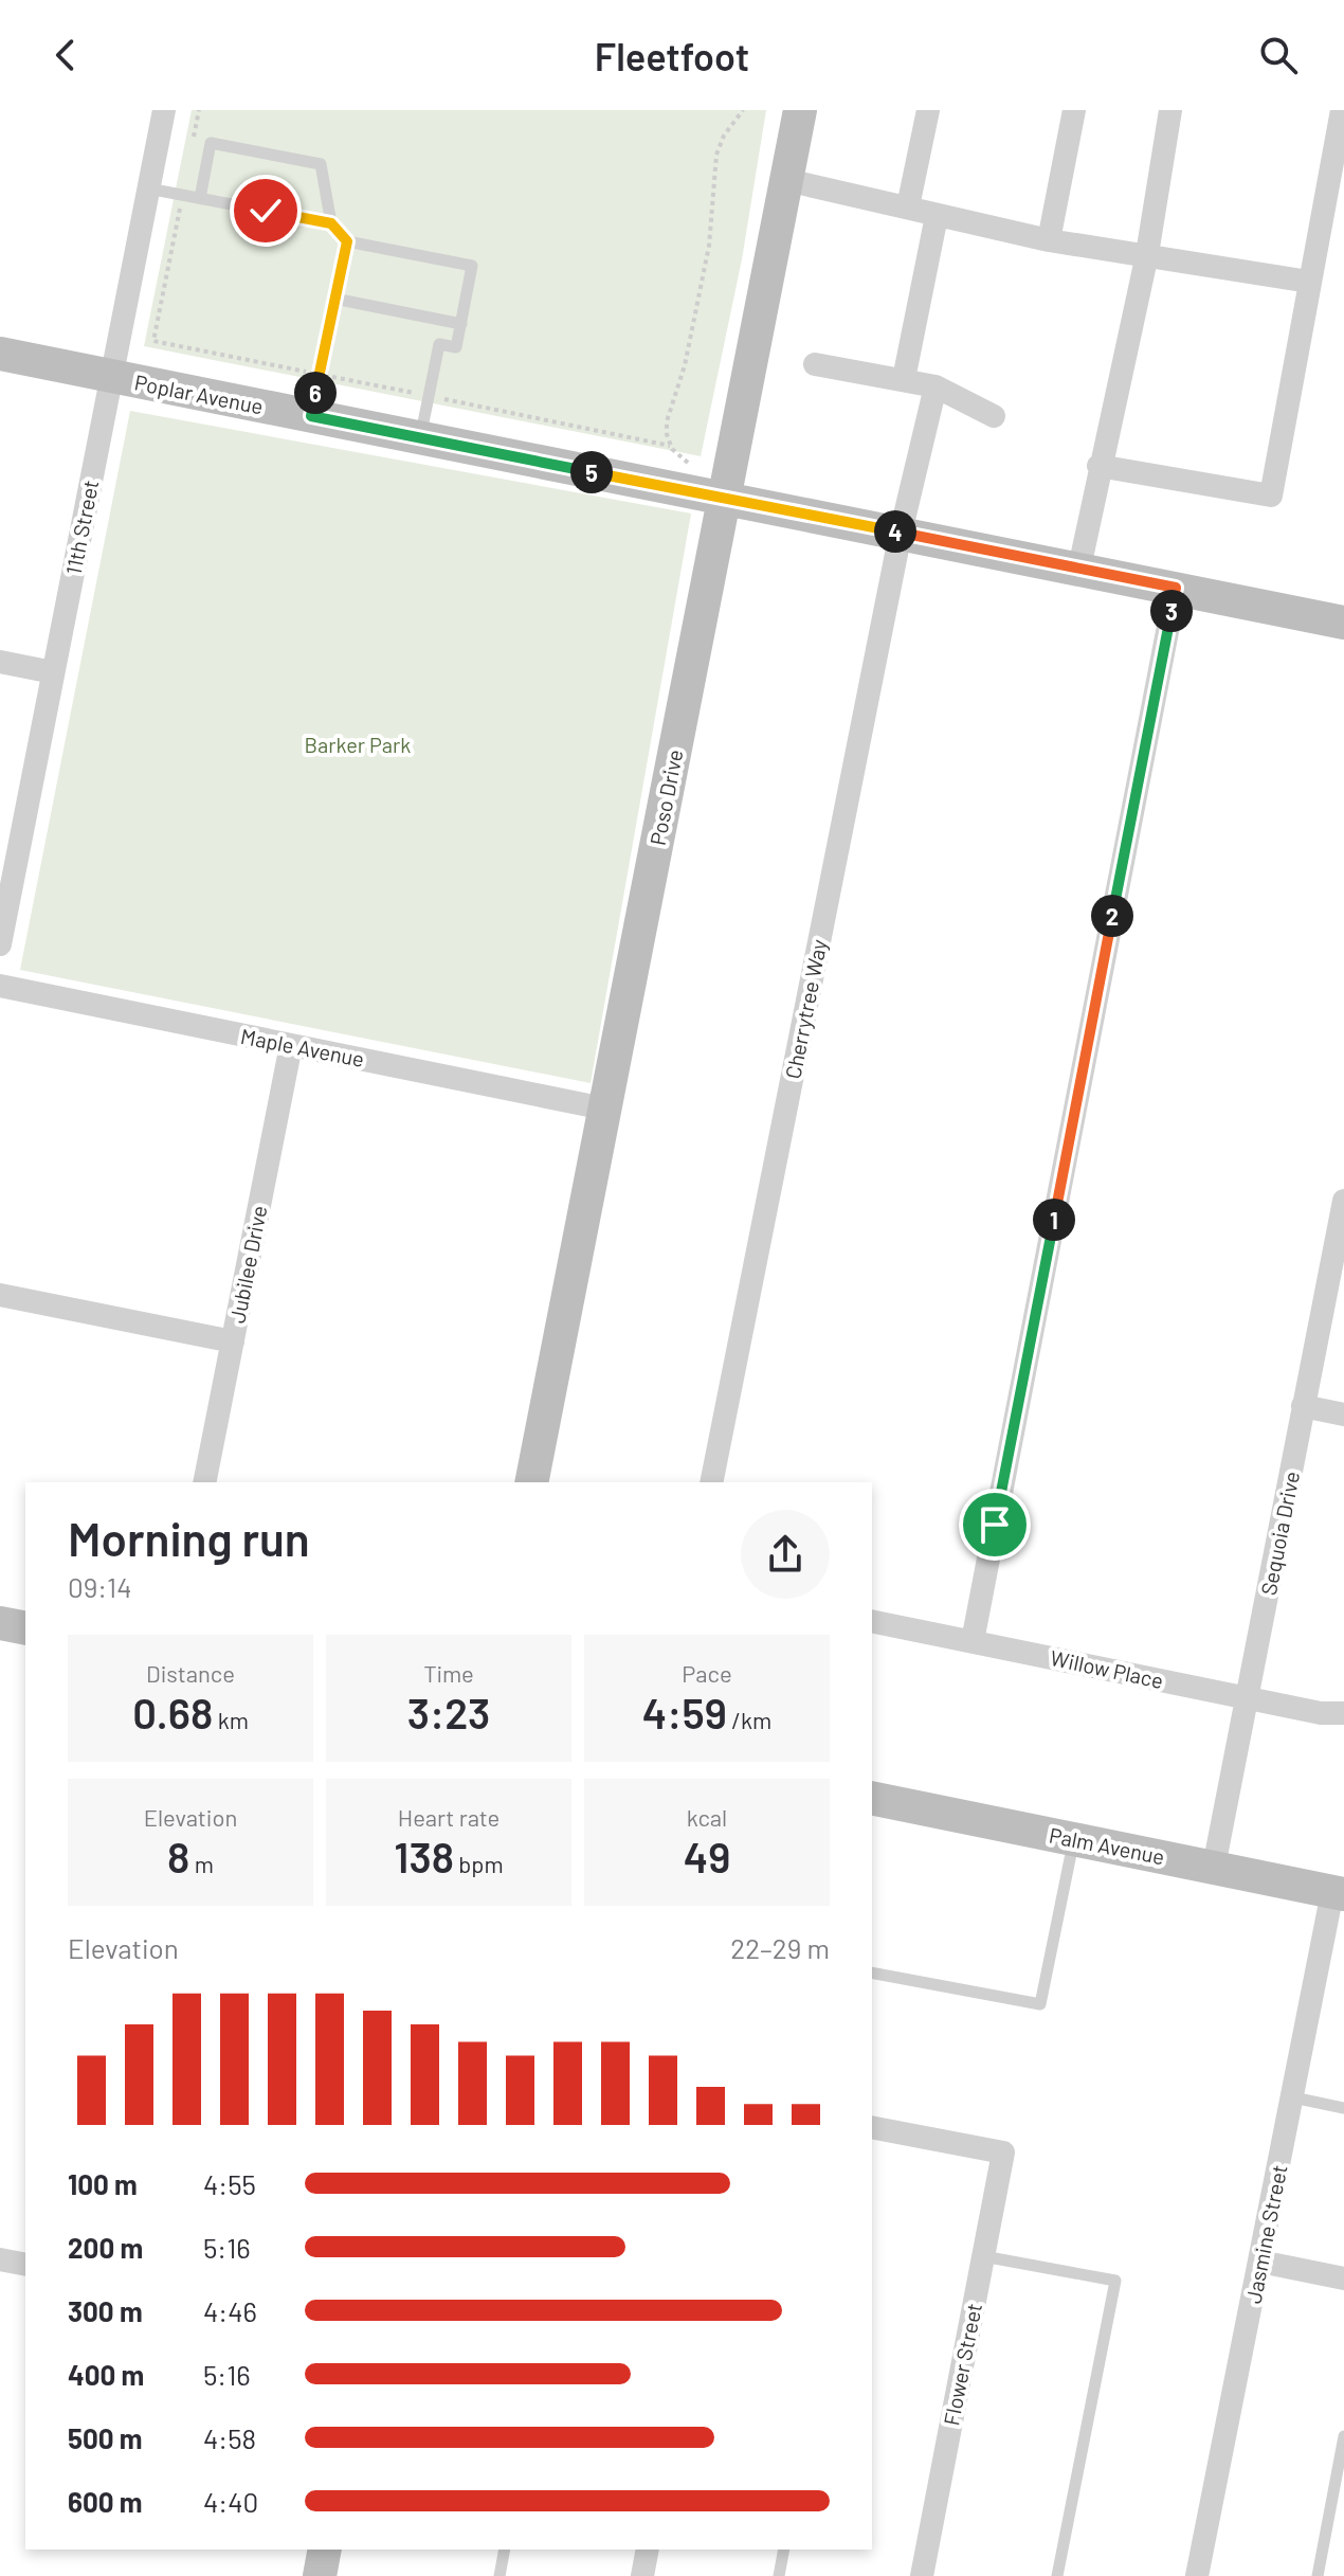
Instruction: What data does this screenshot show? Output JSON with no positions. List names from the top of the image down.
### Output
{
  "streets": {
    "main road": ["Poplar Avenue", "Poso Drive", "Palm Avenue"],
    "street": [
      "11th Street",
      "Cherrytree Way",
      "Maple Avenue",
      "Jubilee Drive",
      "Sequoia Drive",
      "Willow Place",
      "Jasmine Street",
      "Flower Street"
    ]
  },
  "crossings": [
    ["Poplar Avenue", "11th Street"],
    ["Poplar Avenue", "Poso Drive"],
    ["Poplar Avenue", "Cherrytree Way"],
    ["Poso Drive", "Maple Avenue"],
    ["Maple Avenue", "Jubilee Drive"],
    ["Sequoia Drive", "Willow Place"],
    ["Sequoia Drive", "Palm Avenue"],
    ["Palm Avenue", "Jasmine Street"]
  ],
  "parks": ["Barker Park"],
  "page": {
    "header": "Fleetfoot",
    "pins": [
      "6",
      "5",
      "4",
      "3",
      "2",
      "1"
    ],
    "heading": ["Morning run", "09:14"],
    "stats": [
      ["Distance", "0.68 km"],
      ["Time", "3:23"],
      ["Pace", "4:59 /km"],
      ["Elevation", "8 m"],
      ["Heart rate", "138 bpm"],
      ["kcal", "49"]
    ],
    "chart": ["Elevation", "22–29 m"],
    "list": [
      {
        "name": "100 m",
        "note": "4:55"
      },
      {
        "name": "200 m",
        "note": "5:16"
      },
      {
        "name": "300 m",
        "note": "4:46"
      },
      {
        "name": "400 m",
        "note": "5:16"
      },
      {
        "name": "500 m",
        "note": "4:58"
      },
      {
        "name": "600 m",
        "note": "4:40"
      }
    ]
  }
}
